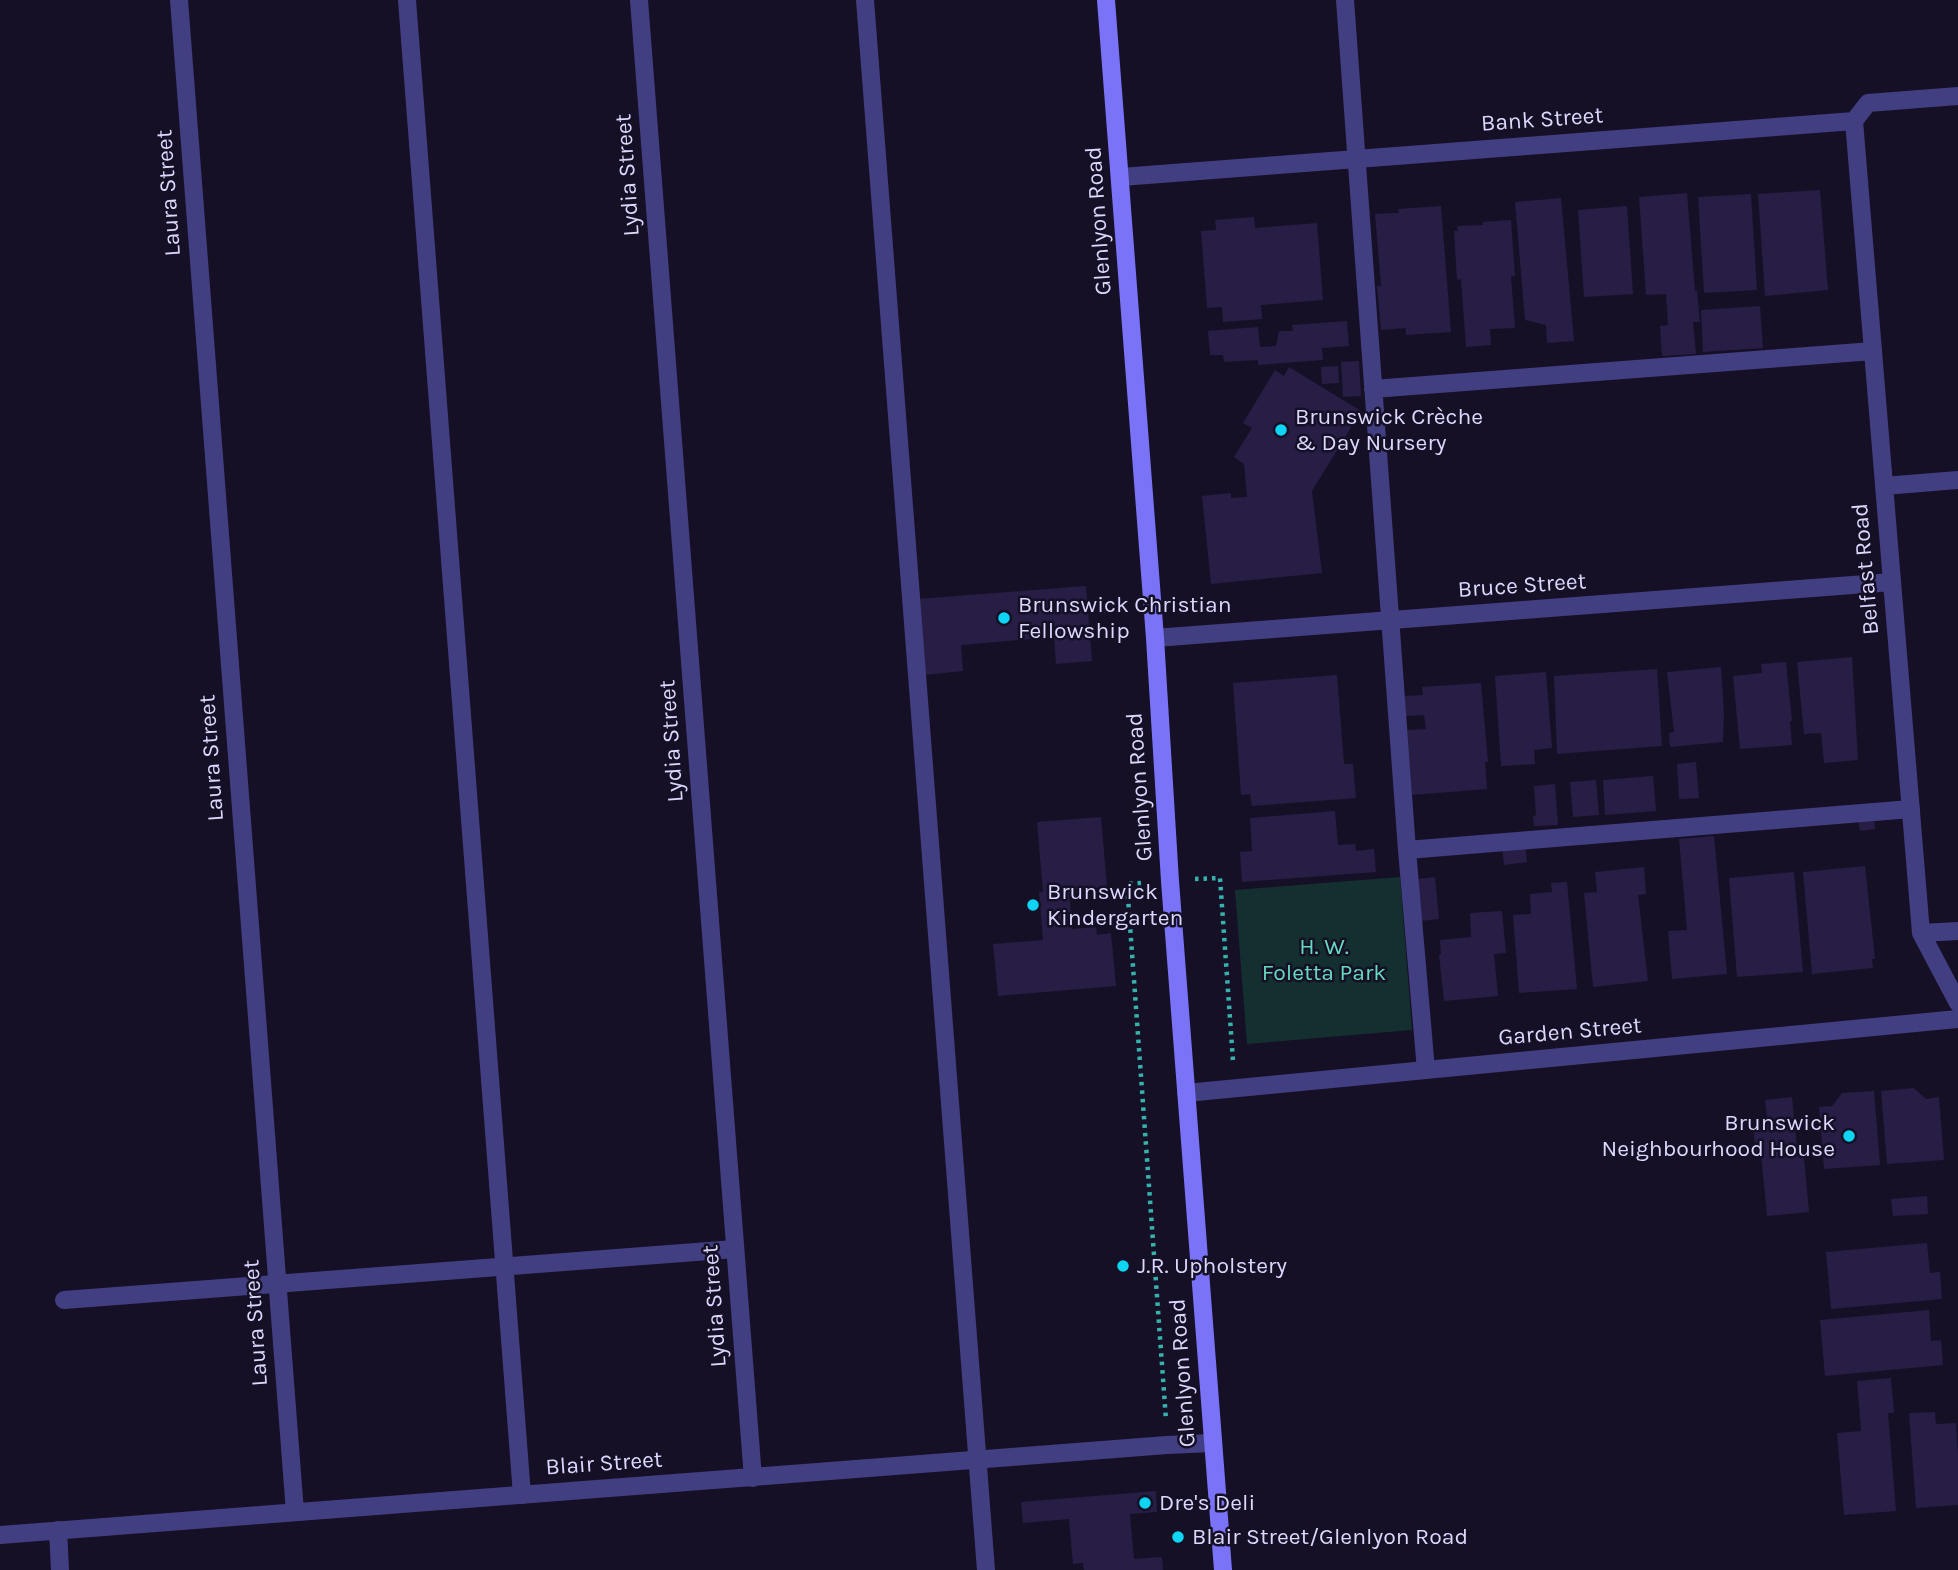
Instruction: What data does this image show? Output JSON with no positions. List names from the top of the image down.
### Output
{
  "streets": {
    "street": [
      "Bank Street",
      "Lydia Street",
      "Laura Street",
      "Glenlyon Road",
      "Belfast Road",
      "Bruce Street",
      "Garden Street",
      "Blair Street"
    ]
  },
  "crossings": [
    ["Bank Street", "Glenlyon Road"],
    ["Bank Street", "Belfast Road"],
    ["Lydia Street", "Blair Street"],
    ["Laura Street", "Blair Street"],
    ["Glenlyon Road", "Bruce Street"],
    ["Glenlyon Road", "Garden Street"],
    ["Glenlyon Road", "Blair Street"],
    ["Belfast Road", "Bruce Street"]
  ],
  "parks": ["H. W. Foletta Park"],
  "places": [
    "Brunswick Crèche & Day Nursery",
    "Brunswick Christian Fellowship",
    "Brunswick Kindergarten",
    "Brunswick Neighbourhood House",
    "J.R. Upholstery",
    "Dre's Deli",
    "Blair Street/Glenlyon Road"
  ]
}
